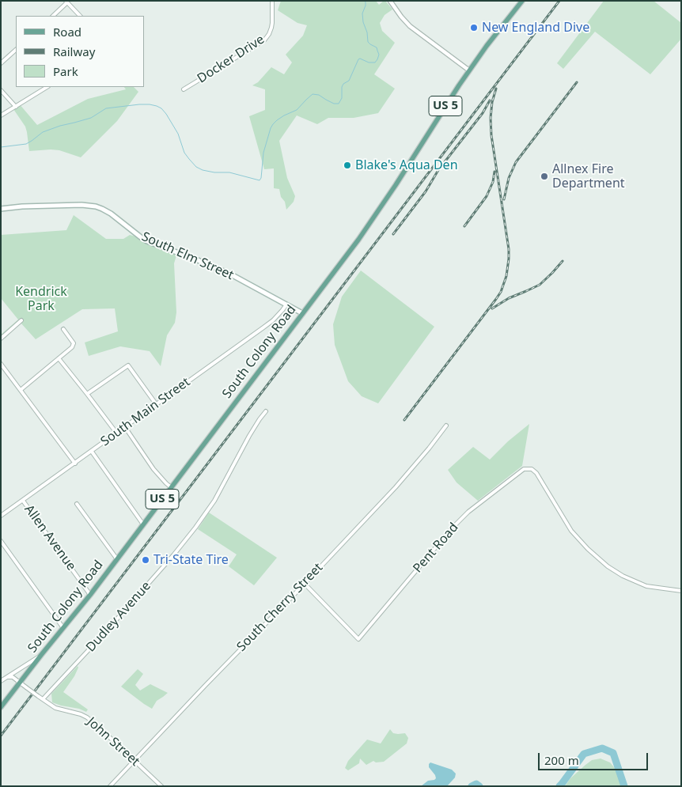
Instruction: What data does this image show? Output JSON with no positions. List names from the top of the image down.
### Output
{
  "streets": {
    "main road": ["US 5", "South Elm Street", "South Colony Road"],
    "street": [
      "Docker Drive",
      "South Main Street",
      "Allen Avenue",
      "Pent Road",
      "South Cherry Street",
      "Dudley Avenue",
      "John Street"
    ]
  },
  "crossings": [
    ["South Elm Street", "South Colony Road"],
    ["South Elm Street", "South Main Street"],
    ["South Colony Road", "Allen Avenue"],
    ["South Colony Road", "John Street"],
    ["South Main Street", "Allen Avenue"],
    ["Pent Road", "South Cherry Street"],
    ["South Cherry Street", "John Street"],
    ["Dudley Avenue", "John Street"]
  ],
  "parks": ["Kendrick Park"],
  "places": [
    "New England Dive",
    "Blake's Aqua Den",
    "Allnex Fire Department",
    "Tri-State Tire"
  ],
  "legend": ["Road", "Railway", "Park"],
  "scale_bar": "200 m"
}
